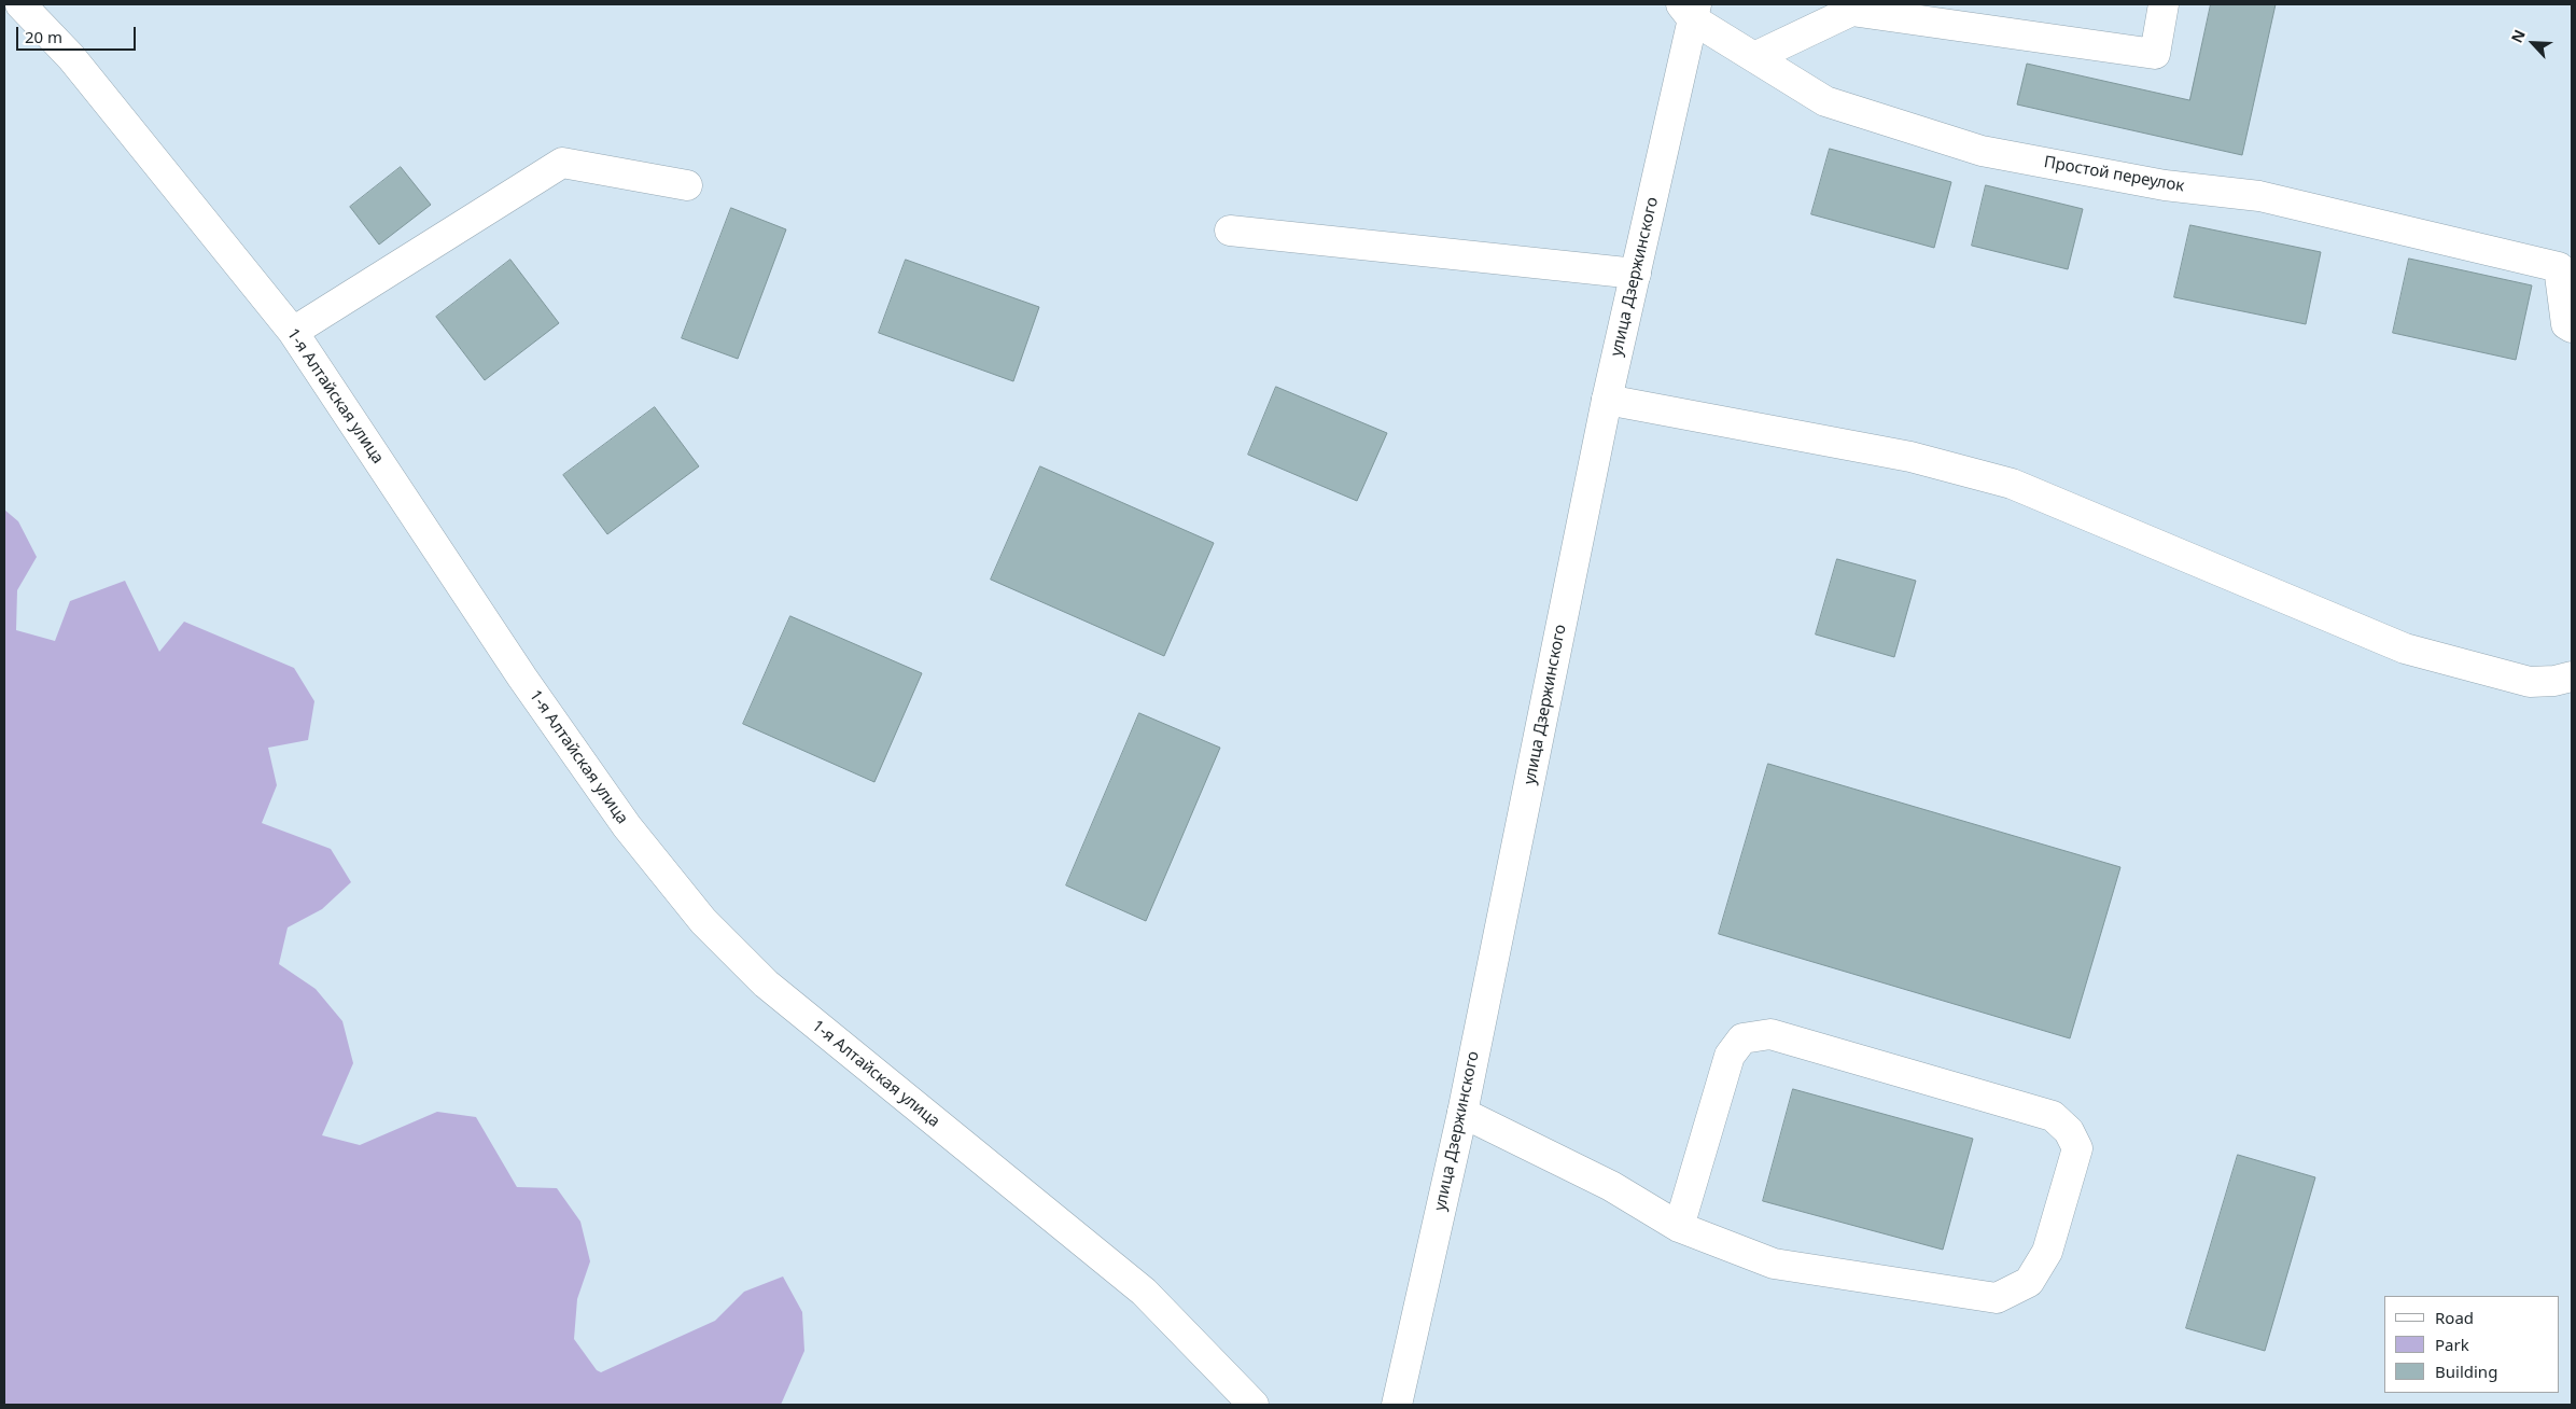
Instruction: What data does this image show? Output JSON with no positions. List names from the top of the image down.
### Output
{
  "streets": {
    "street": ["Простой переулок", "улица Дзержинского", "1-я Алтайская улица"]
  },
  "crossings": [
    ["Простой переулок", "улица Дзержинского"]
  ],
  "legend": ["Road", "Park", "Building"],
  "scale_bar": "20 m",
  "north": "top left"
}
